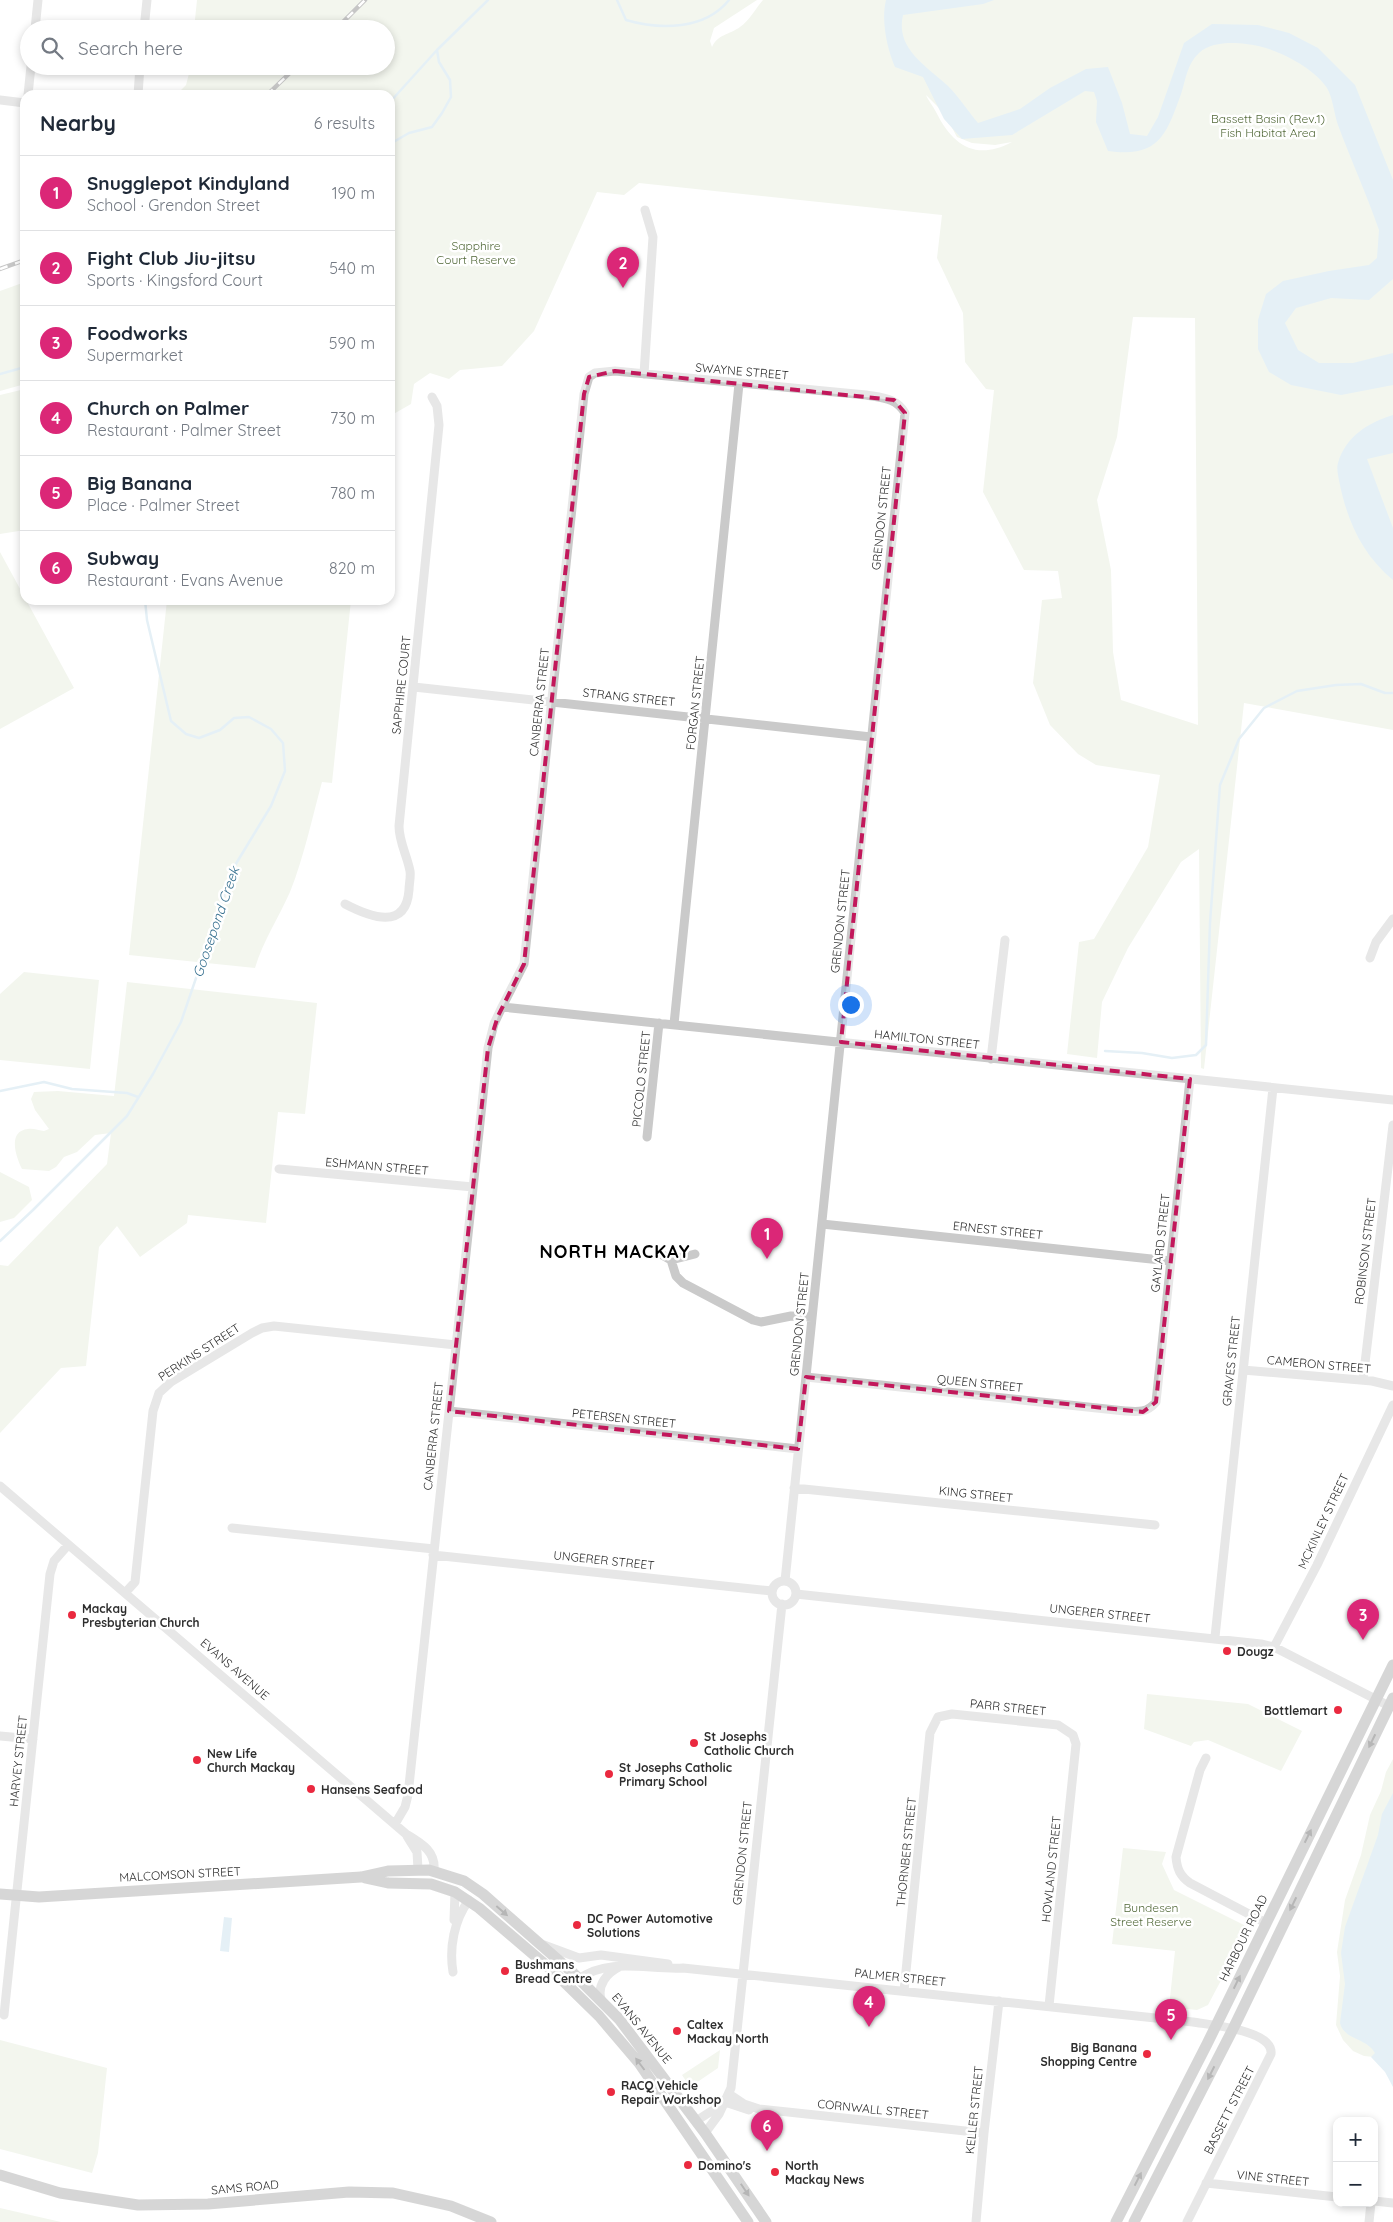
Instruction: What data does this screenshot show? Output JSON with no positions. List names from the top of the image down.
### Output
{
  "streets": {
    "main road": [
      "EVANS AVENUE",
      "MALCOMSON STREET",
      "HARBOUR ROAD",
      "SAMS ROAD"
    ],
    "street": [
      "SWAYNE STREET",
      "GRENDON STREET",
      "SAPPHIRE COURT",
      "STRANG STREET",
      "CANBERRA STREET",
      "FORGAN STREET",
      "HAMILTON STREET",
      "PICCOLO STREET",
      "ESHMANN STREET",
      "ERNEST STREET",
      "GAYLARD STREET",
      "ROBINSON STREET",
      "PERKINS STREET",
      "GRAVES STREET",
      "CAMERON STREET",
      "QUEEN STREET",
      "PETERSEN STREET",
      "KING STREET",
      "MCKINLEY STREET",
      "UNGERER STREET",
      "PARR STREET",
      "HARVEY STREET",
      "THORNBER STREET",
      "HOWLAND STREET",
      "PALMER STREET",
      "CORNWALL STREET",
      "KELLER STREET",
      "BASSETT STREET",
      "VINE STREET"
    ]
  },
  "crossings": [
    ["SWAYNE STREET", "GRENDON STREET"],
    ["SWAYNE STREET", "CANBERRA STREET"],
    ["SWAYNE STREET", "FORGAN STREET"],
    ["GRENDON STREET", "STRANG STREET"],
    ["GRENDON STREET", "HAMILTON STREET"],
    ["GRENDON STREET", "ERNEST STREET"],
    ["GRENDON STREET", "QUEEN STREET"],
    ["GRENDON STREET", "PETERSEN STREET"],
    ["GRENDON STREET", "KING STREET"],
    ["GRENDON STREET", "UNGERER STREET"],
    ["GRENDON STREET", "EVANS AVENUE"],
    ["GRENDON STREET", "PALMER STREET"],
    ["GRENDON STREET", "CORNWALL STREET"],
    ["SAPPHIRE COURT", "STRANG STREET"],
    ["STRANG STREET", "CANBERRA STREET"],
    ["STRANG STREET", "FORGAN STREET"],
    ["CANBERRA STREET", "HAMILTON STREET"],
    ["CANBERRA STREET", "ESHMANN STREET"],
    ["CANBERRA STREET", "PERKINS STREET"],
    ["CANBERRA STREET", "PETERSEN STREET"],
    ["CANBERRA STREET", "UNGERER STREET"],
    ["CANBERRA STREET", "EVANS AVENUE"],
    ["FORGAN STREET", "HAMILTON STREET"],
    ["HAMILTON STREET", "PICCOLO STREET"],
    ["HAMILTON STREET", "GAYLARD STREET"],
    ["HAMILTON STREET", "GRAVES STREET"],
    ["ERNEST STREET", "GAYLARD STREET"],
    ["GAYLARD STREET", "QUEEN STREET"],
    ["ROBINSON STREET", "CAMERON STREET"],
    ["PERKINS STREET", "EVANS AVENUE"],
    ["GRAVES STREET", "CAMERON STREET"],
    ["GRAVES STREET", "UNGERER STREET"],
    ["MCKINLEY STREET", "UNGERER STREET"],
    ["UNGERER STREET", "HARBOUR ROAD"],
    ["EVANS AVENUE", "HARVEY STREET"],
    ["EVANS AVENUE", "MALCOMSON STREET"],
    ["EVANS AVENUE", "PALMER STREET"],
    ["PARR STREET", "THORNBER STREET"],
    ["PARR STREET", "HOWLAND STREET"],
    ["HARVEY STREET", "MALCOMSON STREET"],
    ["THORNBER STREET", "PALMER STREET"],
    ["HOWLAND STREET", "PALMER STREET"],
    ["HARBOUR ROAD", "PALMER STREET"],
    ["PALMER STREET", "KELLER STREET"],
    ["PALMER STREET", "BASSETT STREET"],
    ["CORNWALL STREET", "KELLER STREET"],
    ["BASSETT STREET", "VINE STREET"]
  ],
  "districts": ["NORTH MACKAY"],
  "water": ["Goosepond Creek"],
  "parks": ["Bassett Basin (Rev.1) Fish Habitat Area", "Sapphire Court Reserve", "Bundesen Street Reserve"],
  "places": [
    "Mackay Presbyterian Church",
    "Dougz",
    "Bottlemart",
    "St Josephs Catholic Church",
    "New Life Church Mackay",
    "St Josephs Catholic Primary School",
    "Hansens Seafood",
    "DC Power Automotive Solutions",
    "Bushmans Bread Centre",
    "Caltex Mackay North",
    "Big Banana Shopping Centre",
    "RACQ Vehicle Repair Workshop",
    "Domino's",
    "North Mackay News"
  ],
  "page": {
    "search": "Search here",
    "heading": ["Nearby", "6 results"],
    "list": [
      {
        "mark": "1",
        "name": "Snugglepot Kindyland",
        "note": "School · Grendon Street",
        "value": "190 m"
      },
      {
        "mark": "2",
        "name": "Fight Club Jiu-jitsu",
        "note": "Sports · Kingsford Court",
        "value": "540 m"
      },
      {
        "mark": "3",
        "name": "Foodworks",
        "note": "Supermarket",
        "value": "590 m"
      },
      {
        "mark": "4",
        "name": "Church on Palmer",
        "note": "Restaurant · Palmer Street",
        "value": "730 m"
      },
      {
        "mark": "5",
        "name": "Big Banana",
        "note": "Place · Palmer Street",
        "value": "780 m"
      },
      {
        "mark": "6",
        "name": "Subway",
        "note": "Restaurant · Evans Avenue",
        "value": "820 m"
      }
    ],
    "pins": [
      "2",
      "1",
      "3",
      "4",
      "5",
      "6"
    ],
    "map_buttons": ["+", "−"]
  }
}
